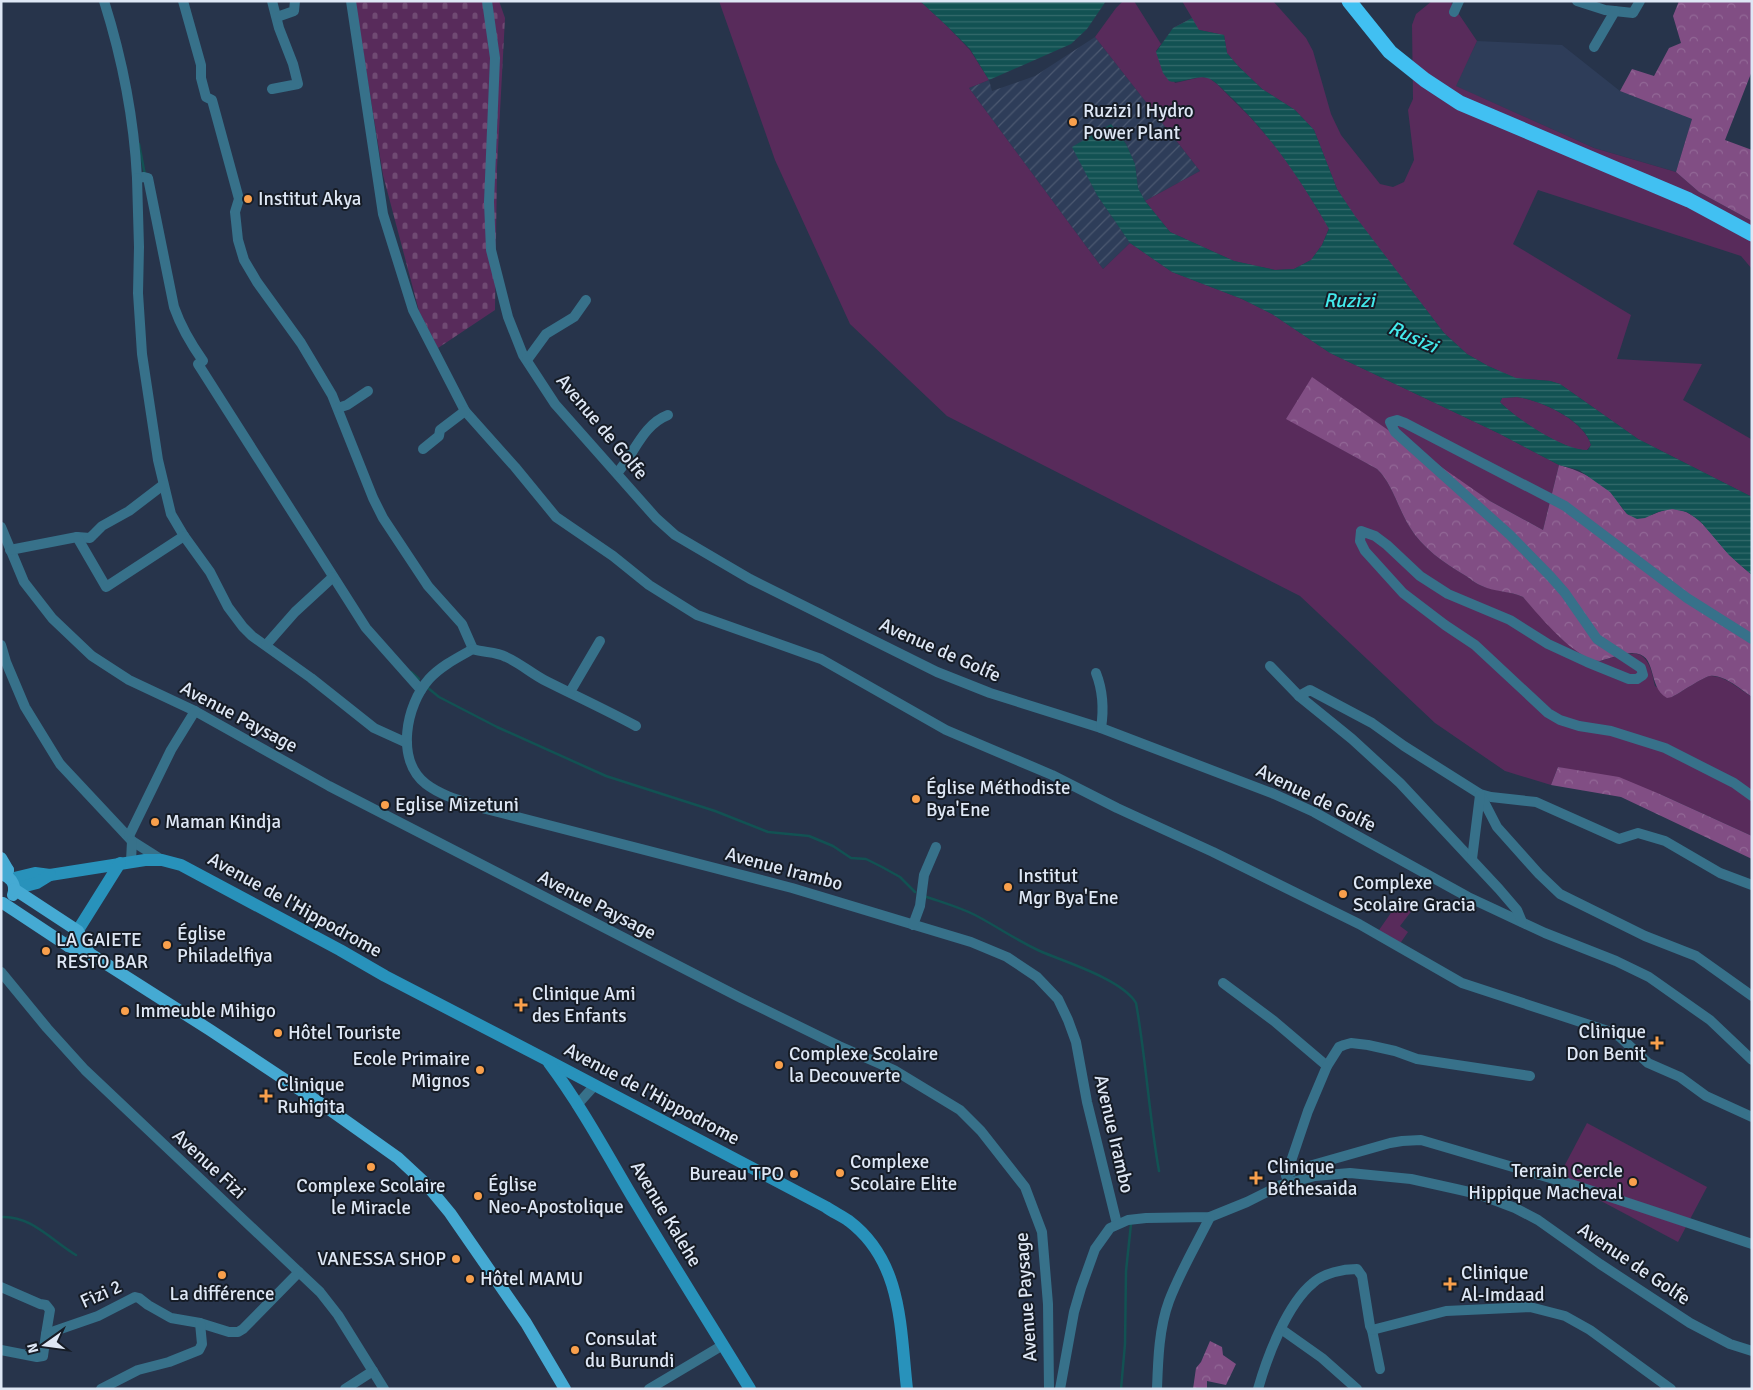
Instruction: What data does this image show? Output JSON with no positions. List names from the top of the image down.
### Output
{
  "streets": {
    "street": [
      "Avenue de Golfe",
      "Avenue Paysage",
      "Avenue Irambo",
      "Avenue de l'Hippodrome",
      "Avenue Fizi",
      "Avenue Kalehe",
      "Fizi 2"
    ]
  },
  "crossings": [
    ["Avenue de l'Hippodrome", "Avenue Kalehe"],
    ["Avenue Fizi", "Fizi 2"]
  ],
  "water": ["Ruzizi", "Rusizi"],
  "places": {
    "other": [
      "Ruzizi I Hydro Power Plant",
      "Institut Akya",
      "Église Méthodiste Bya'Ene",
      "Eglise Mizetuni",
      "Maman Kindja",
      "Institut Mgr Bya'Ene",
      "Complexe Scolaire Gracia",
      "Église Philadelfiya",
      "LA GAIETE RESTO BAR",
      "Immeuble Mihigo",
      "Hôtel Touriste",
      "Complexe Scolaire la Decouverte",
      "Ecole Primaire Mignos",
      "Complexe Scolaire le Miracle",
      "Complexe Scolaire Elite",
      "Bureau TPO",
      "Terrain Cercle Hippique Macheval",
      "Église Neo-Apostolique",
      "VANESSA SHOP",
      "La différence",
      "Hôtel MAMU",
      "Consulat du Burundi"
    ],
    "health": [
      "Clinique Ami des Enfants",
      "Clinique Don Benit",
      "Clinique Ruhigita",
      "Clinique Béthesaida",
      "Clinique Al-Imdaad"
    ]
  },
  "north": "left"
}
